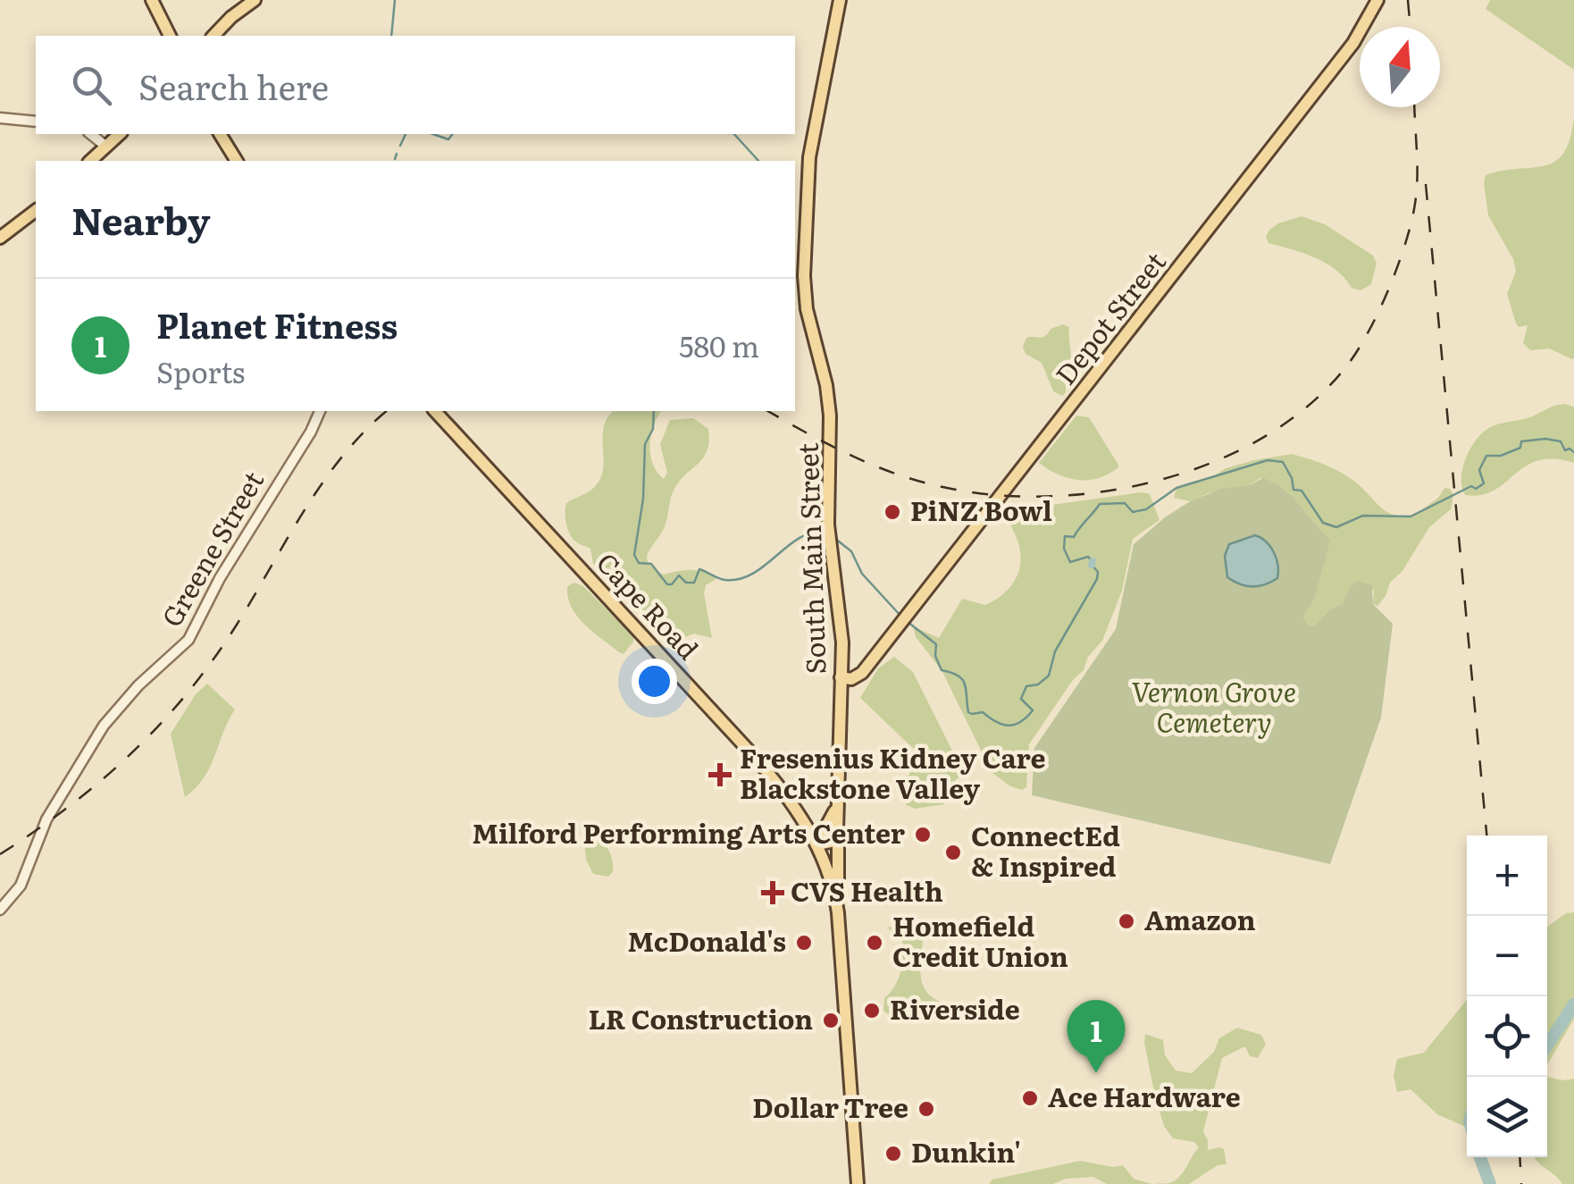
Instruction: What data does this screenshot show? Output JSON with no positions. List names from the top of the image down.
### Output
{
  "streets": {
    "main road": ["Depot Street", "South Main Street", "Cape Road"],
    "street": ["Greene Street"]
  },
  "crossings": [
    ["Depot Street", "South Main Street"],
    ["South Main Street", "Cape Road"]
  ],
  "parks": ["Vernon Grove Cemetery"],
  "places": {
    "other": [
      "PiNZ Bowl",
      "Milford Performing Arts Center",
      "ConnectEd & Inspired",
      "Amazon",
      "McDonald's",
      "Homefield Credit Union",
      "Riverside",
      "LR Construction",
      "Ace Hardware",
      "Dollar Tree",
      "Dunkin'"
    ],
    "health": ["Fresenius Kidney Care Blackstone Valley", "CVS Health"]
  },
  "north": "top",
  "page": {
    "search": "Search here",
    "heading": "Nearby",
    "list": [
      {
        "mark": "1",
        "name": "Planet Fitness",
        "note": "Sports",
        "value": "580 m"
      }
    ],
    "map_buttons": ["+", "−"],
    "pins": "1"
  }
}
